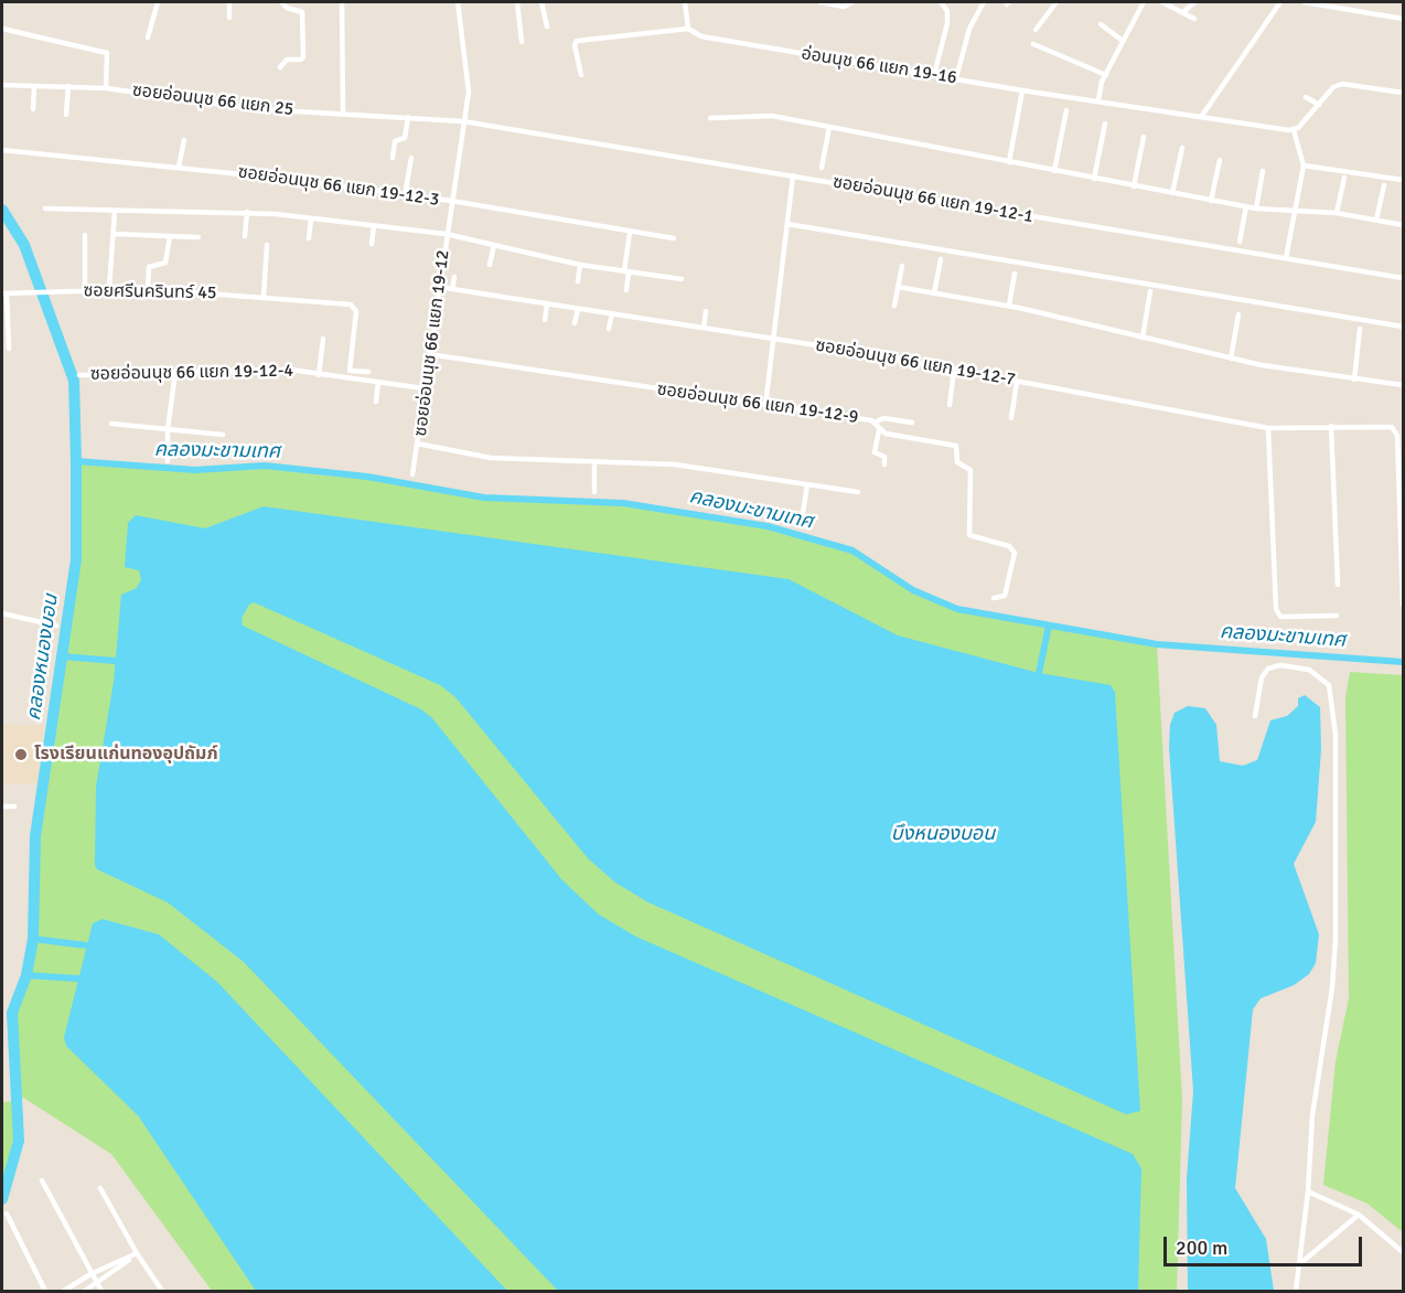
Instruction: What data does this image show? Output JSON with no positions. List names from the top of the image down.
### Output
{
  "streets": {
    "street": [
      "อ่อนนุช 66 แยก 19-16",
      "ซอยอ่อนนุช 66 แยก 25",
      "ซอยอ่อนนุช 66 แยก 19-12-3",
      "ซอยอ่อนนุช 66 แยก 19-12-1",
      "ซอยศรีนครินทร์ 45",
      "ซอยอ่อนนุช 66 แยก 19-12",
      "ซอยอ่อนนุช 66 แยก 19-12-7",
      "ซอยอ่อนนุช 66 แยก 19-12-4",
      "ซอยอ่อนนุช 66 แยก 19-12-9"
    ]
  },
  "crossings": [
    ["ซอยอ่อนนุช 66 แยก 25", "ซอยอ่อนนุช 66 แยก 19-12-1"],
    ["ซอยอ่อนนุช 66 แยก 25", "ซอยอ่อนนุช 66 แยก 19-12"],
    ["ซอยอ่อนนุช 66 แยก 19-12-3", "ซอยอ่อนนุช 66 แยก 19-12"],
    ["ซอยอ่อนนุช 66 แยก 19-12-1", "ซอยอ่อนนุช 66 แยก 19-12"],
    ["ซอยอ่อนนุช 66 แยก 19-12", "ซอยอ่อนนุช 66 แยก 19-12-7"],
    ["ซอยอ่อนนุช 66 แยก 19-12", "ซอยอ่อนนุช 66 แยก 19-12-4"],
    ["ซอยอ่อนนุช 66 แยก 19-12", "ซอยอ่อนนุช 66 แยก 19-12-9"]
  ],
  "water": ["คลองมะขามเทศ", "คลองหนองบอน", "บึงหนองบอน"],
  "places": ["โรงเรียนแก่นทองอุปถัมภ์"],
  "scale_bar": "200 m"
}
